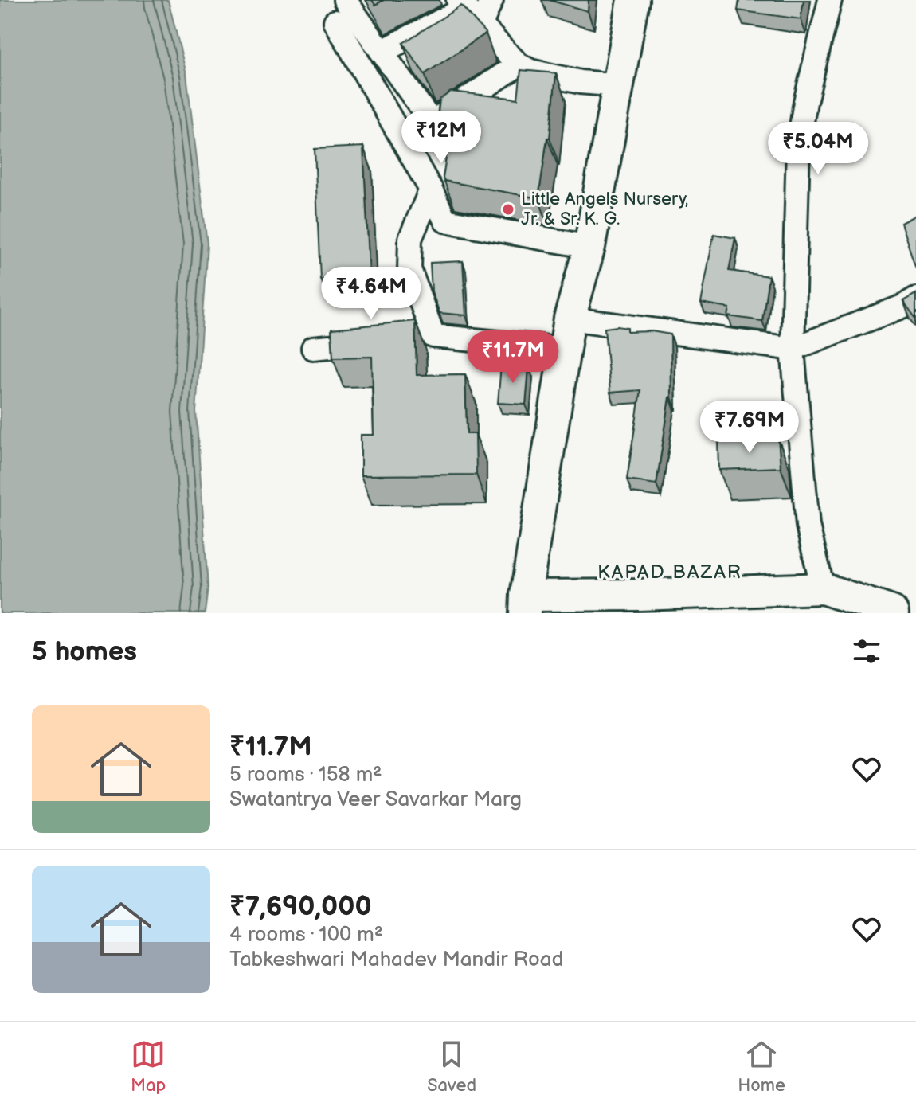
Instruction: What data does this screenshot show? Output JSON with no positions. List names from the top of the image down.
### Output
{
  "districts": ["KAPAD BAZAR"],
  "places": ["Little Angels Nursery, Jr. & Sr. K. G."],
  "page": {
    "price": [
      "₹12M",
      "₹5.04M",
      "₹4.64M",
      "₹11.7M",
      "₹7.69M"
    ],
    "heading": "5 homes",
    "list": [
      {
        "name": "₹11.7M",
        "note": "5 rooms · 158 m² · Swatantrya Veer Savarkar Marg"
      },
      {
        "name": "₹7,690,000",
        "note": "4 rooms · 100 m² · Tabkeshwari Mahadev Mandir Road"
      }
    ],
    "tabs": ["Map", "Saved", "Home"]
  }
}
